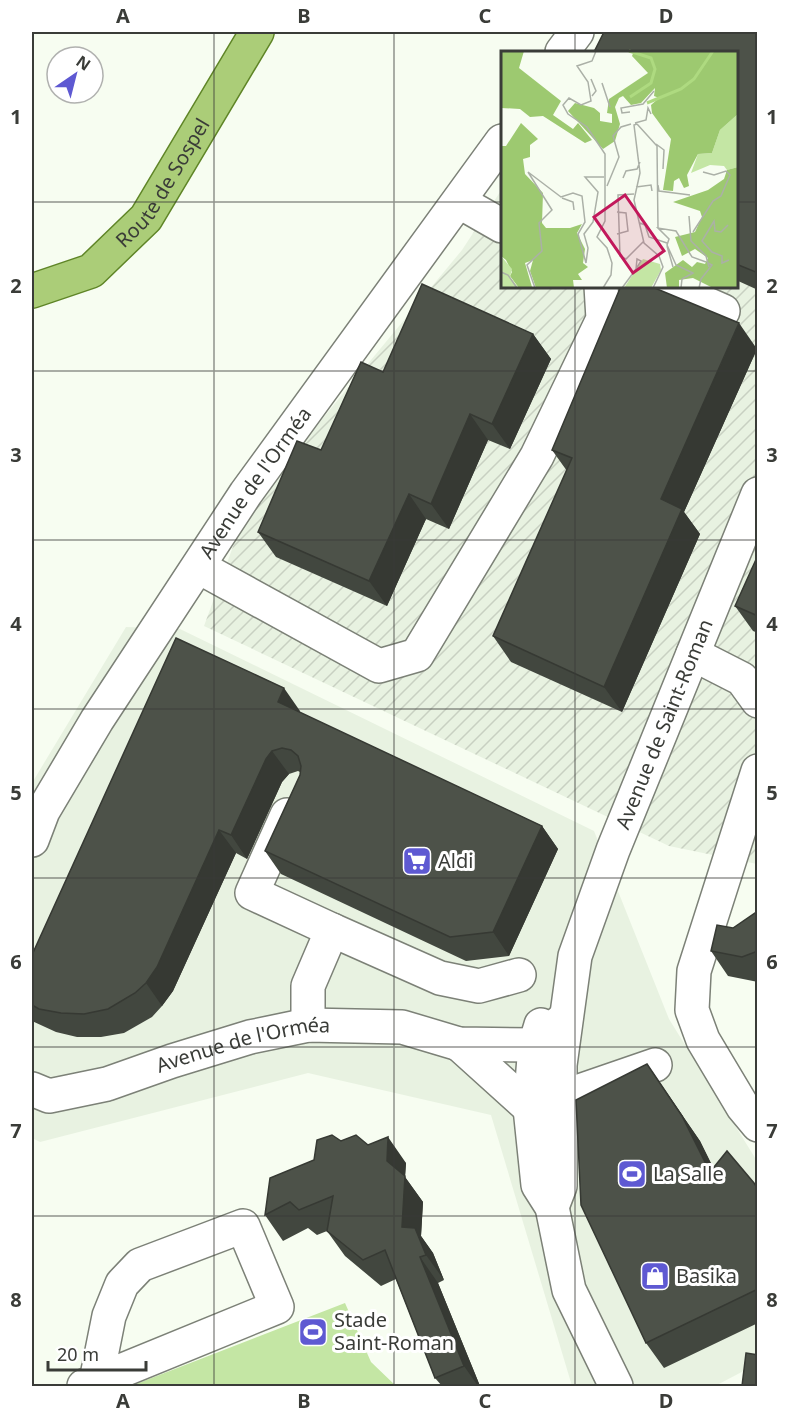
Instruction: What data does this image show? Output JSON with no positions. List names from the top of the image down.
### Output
{
  "streets": {
    "main road": ["Route de Sospel"],
    "street": ["Avenue de l'Orméa", "Avenue de Saint-Roman"]
  },
  "crossings": [
    ["Avenue de l'Orméa", "Avenue de Saint-Roman"]
  ],
  "places": {
    "supermarket": ["Aldi"],
    "sports": ["La Salle", "Stade Saint-Roman"],
    "shop": ["Basika"]
  },
  "scale_bar": "20 m",
  "north": "top right",
  "grid": {
    "columns": [
      "A",
      "B",
      "C",
      "D"
    ],
    "rows": [
      "1",
      "2",
      "3",
      "4",
      "5",
      "6",
      "7",
      "8"
    ]
  }
}
